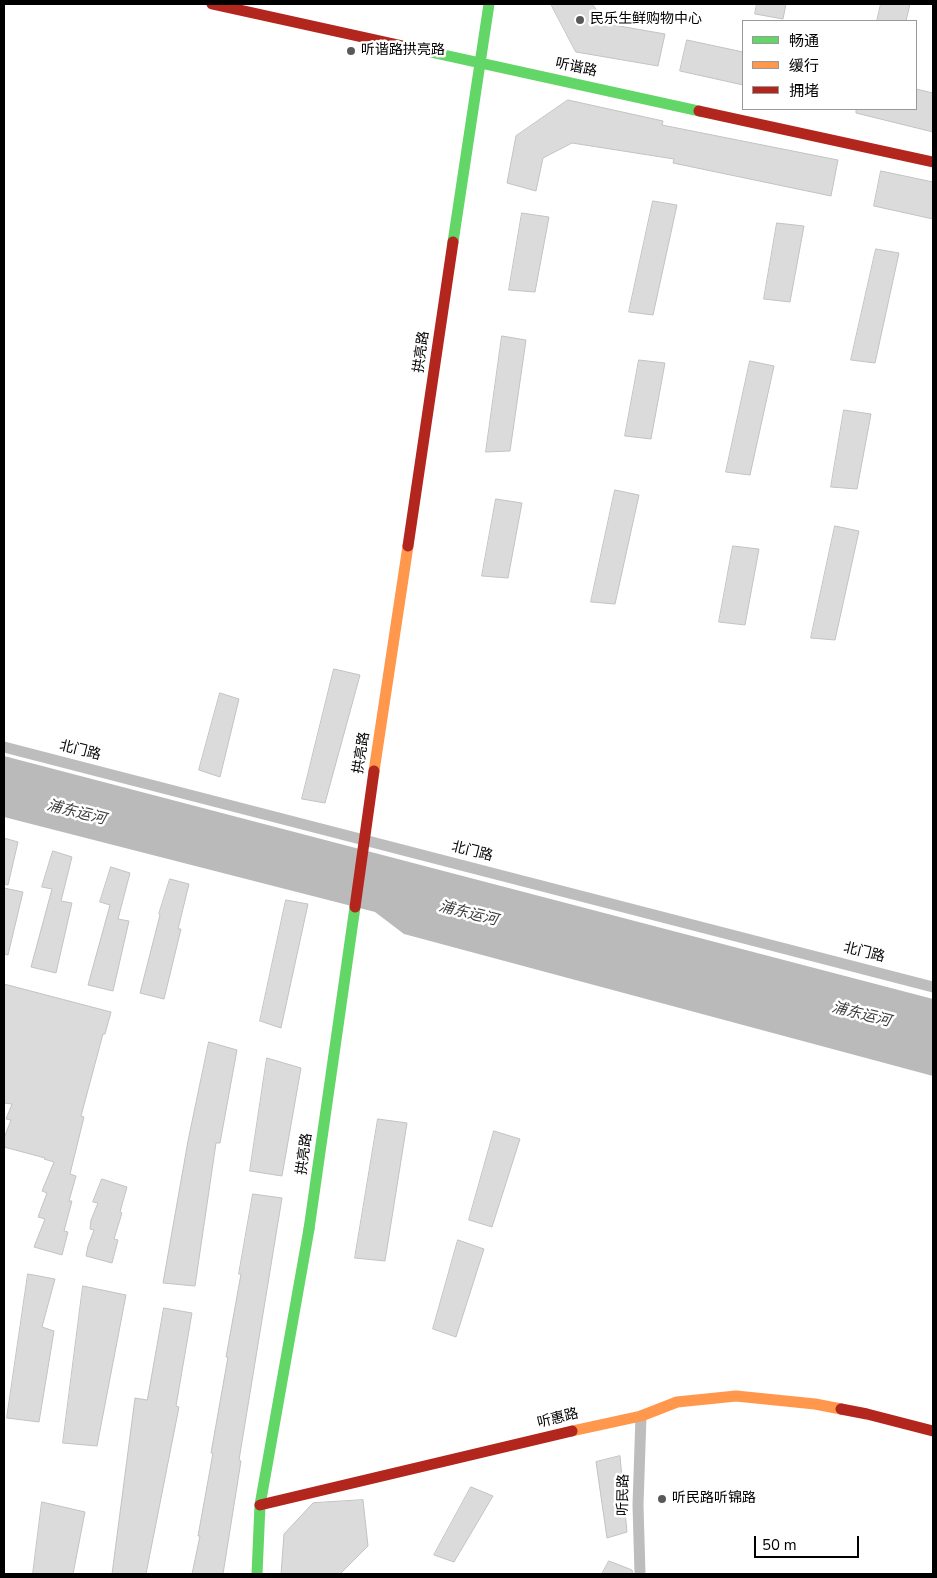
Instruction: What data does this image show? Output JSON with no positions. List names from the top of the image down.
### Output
{
  "streets": {
    "street": [
      "听谐路",
      "拱亮路",
      "北门路",
      "听惠路",
      "听民路"
    ]
  },
  "crossings": [
    ["听谐路", "拱亮路"],
    ["拱亮路", "听惠路"],
    ["听惠路", "听民路"]
  ],
  "water": ["浦东运河"],
  "places": ["民乐生鲜购物中心", "听谐路拱亮路", "听民路听锦路"],
  "legend": ["畅通", "缓行", "拥堵"],
  "scale_bar": "50 m"
}
